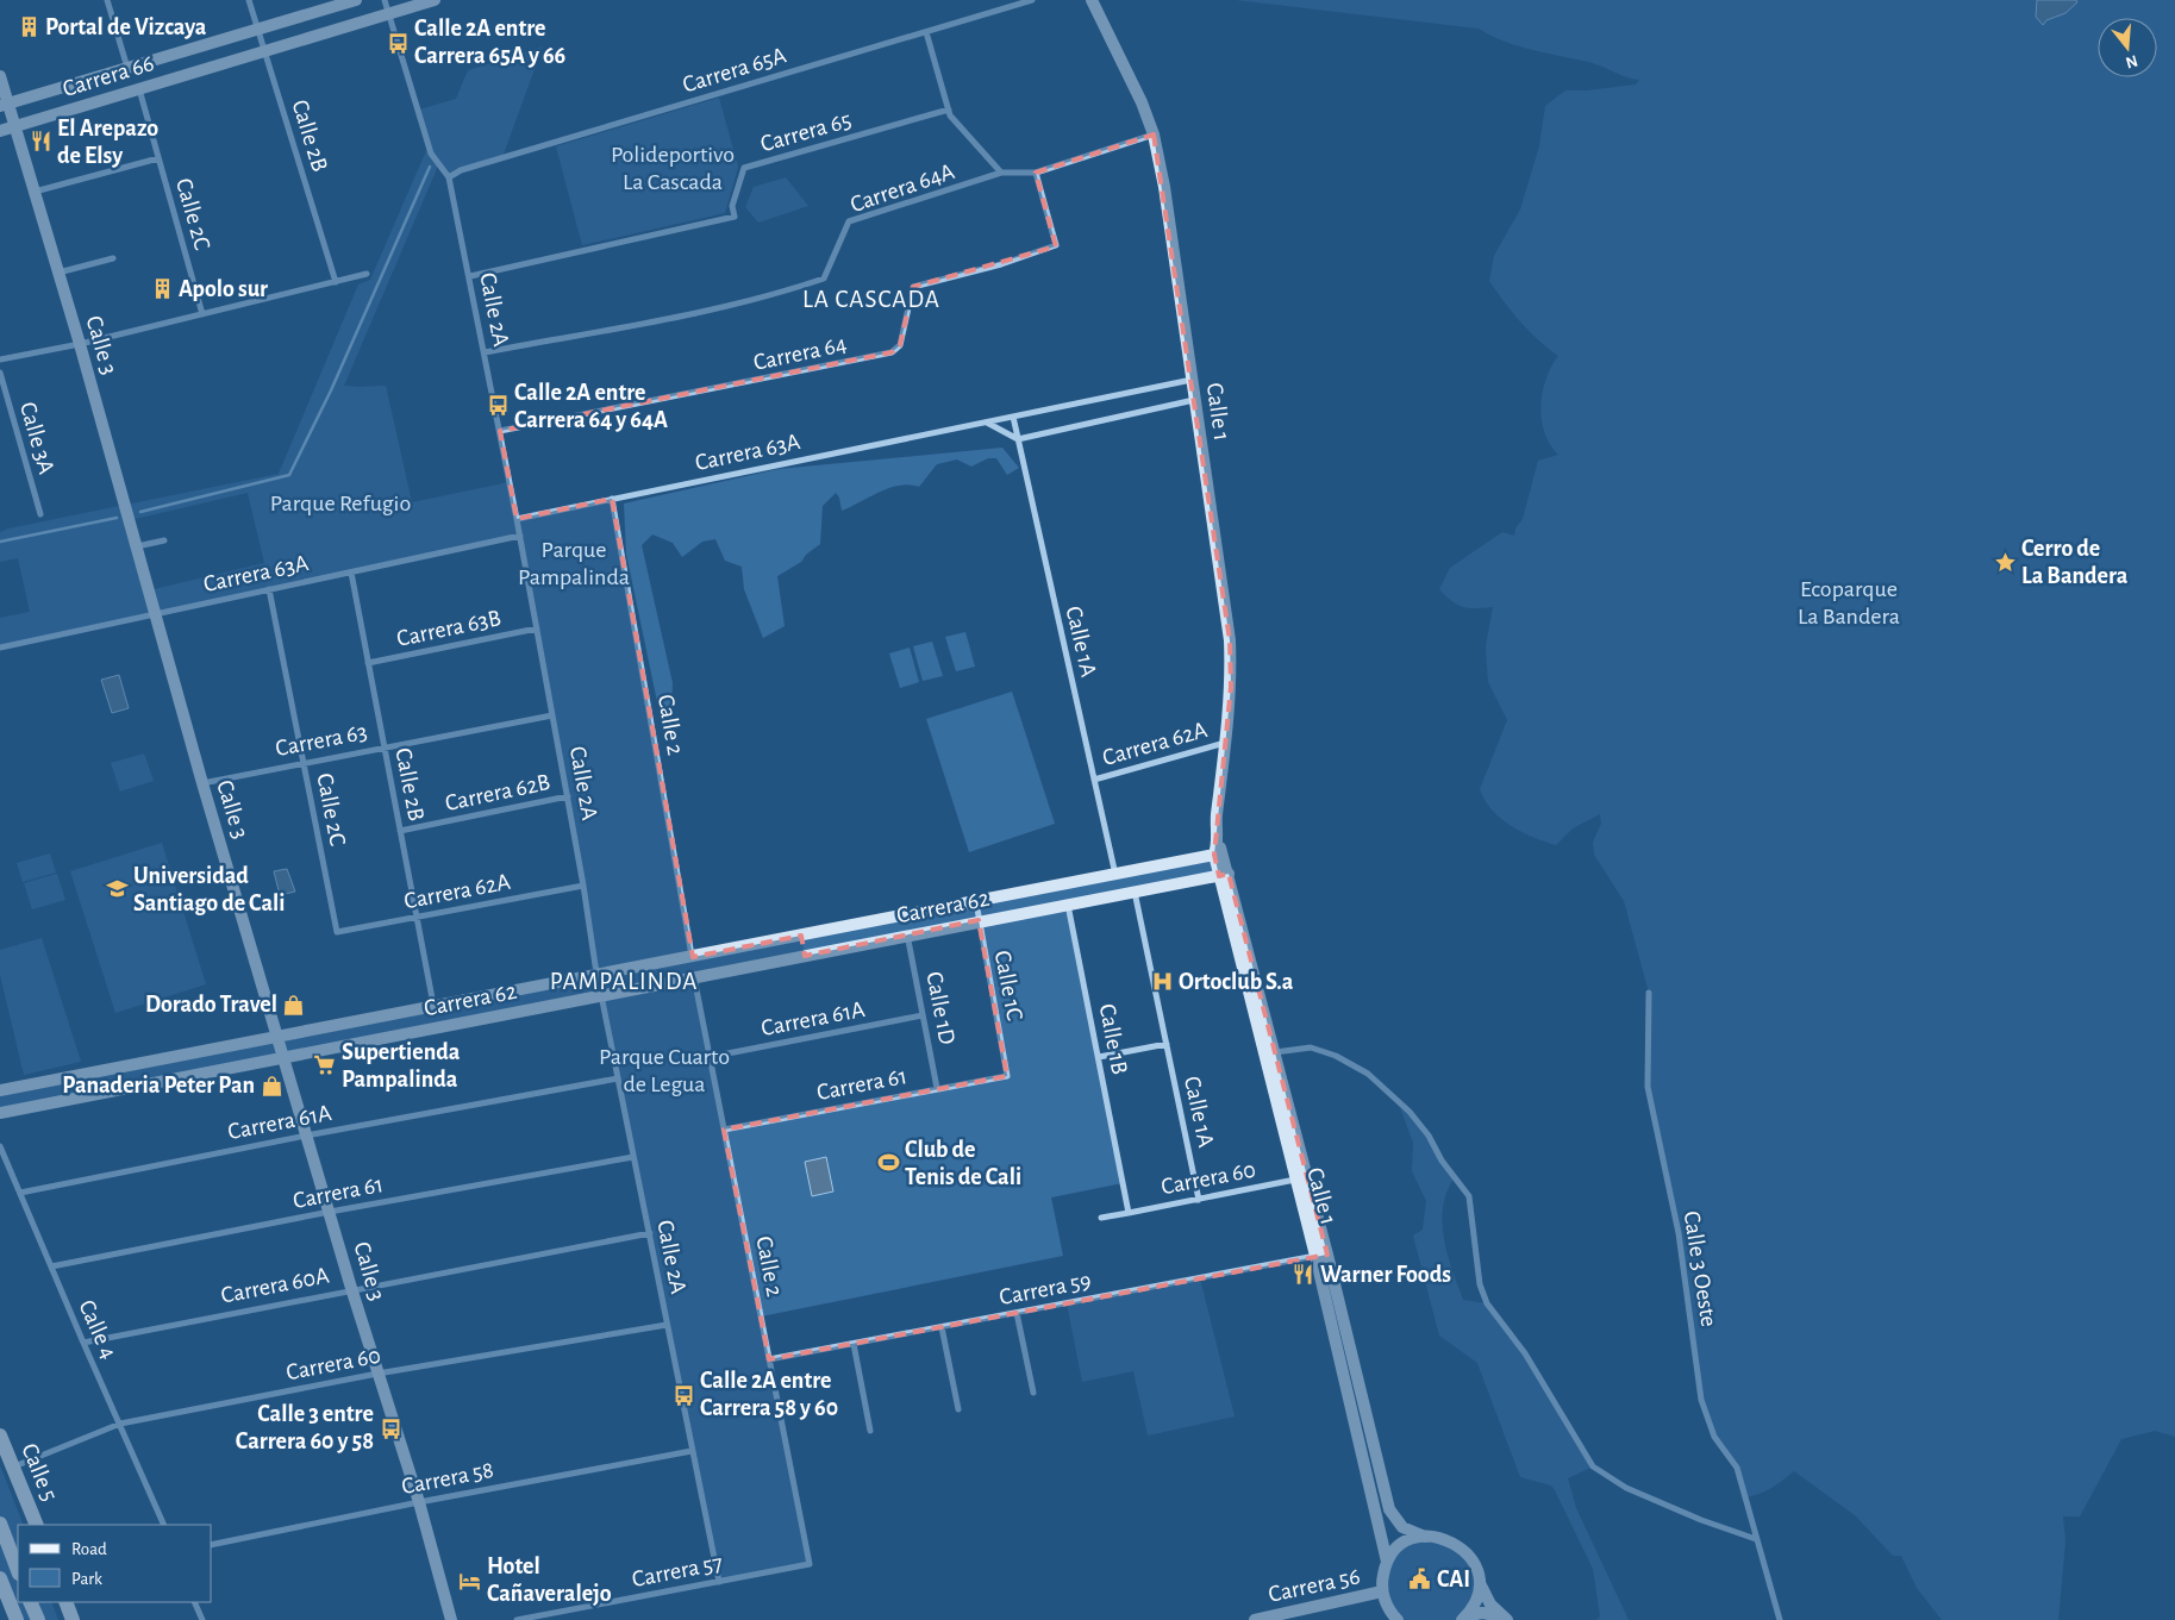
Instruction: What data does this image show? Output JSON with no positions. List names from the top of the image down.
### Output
{
  "streets": {
    "main road": ["Calle 5"],
    "street": [
      "Carrera 65A",
      "Carrera 66",
      "Carrera 65",
      "Calle 2B",
      "Carrera 64A",
      "Calle 2C",
      "Calle 2A",
      "Calle 3",
      "Carrera 64",
      "Calle 1",
      "Calle 3A",
      "Carrera 63A",
      "Carrera 63B",
      "Calle 1A",
      "Calle 2",
      "Carrera 63",
      "Carrera 62A",
      "Carrera 62B",
      "Carrera 62",
      "Calle 1C",
      "Calle 1D",
      "Carrera 61A",
      "Calle 1B",
      "Carrera 61",
      "Carrera 60",
      "Calle 3 Oeste",
      "Carrera 60A",
      "Carrera 59",
      "Calle 4",
      "Carrera 58",
      "Carrera 57",
      "Carrera 56"
    ]
  },
  "crossings": [
    ["Carrera 65A", "Calle 2A"],
    ["Carrera 66", "Calle 2B"],
    ["Carrera 66", "Calle 2C"],
    ["Carrera 66", "Calle 2A"],
    ["Carrera 66", "Calle 3"],
    ["Carrera 65", "Calle 2A"],
    ["Calle 2B", "Carrera 63A"],
    ["Calle 2B", "Carrera 63B"],
    ["Calle 2B", "Carrera 63"],
    ["Calle 2B", "Carrera 62A"],
    ["Calle 2B", "Carrera 62B"],
    ["Calle 2B", "Carrera 62"],
    ["Carrera 64A", "Calle 2A"],
    ["Carrera 64A", "Carrera 64"],
    ["Carrera 64A", "Calle 1"],
    ["Calle 2C", "Carrera 63A"],
    ["Calle 2C", "Carrera 63"],
    ["Calle 2C", "Carrera 62A"],
    ["Calle 2A", "Carrera 64"],
    ["Calle 2A", "Carrera 63A"],
    ["Calle 2A", "Carrera 63B"],
    ["Calle 2A", "Carrera 63"],
    ["Calle 2A", "Carrera 62A"],
    ["Calle 2A", "Carrera 62B"],
    ["Calle 2A", "Carrera 62"],
    ["Calle 2A", "Carrera 61A"],
    ["Calle 2A", "Carrera 61"],
    ["Calle 2A", "Carrera 60"],
    ["Calle 2A", "Carrera 60A"],
    ["Calle 2A", "Carrera 58"],
    ["Calle 2A", "Carrera 57"],
    ["Calle 3", "Carrera 63A"],
    ["Calle 3", "Carrera 63"],
    ["Calle 3", "Carrera 62"],
    ["Calle 3", "Carrera 61A"],
    ["Calle 3", "Carrera 61"],
    ["Calle 3", "Carrera 60"],
    ["Calle 3", "Carrera 60A"],
    ["Calle 3", "Carrera 58"],
    ["Calle 1", "Carrera 63A"],
    ["Calle 1", "Carrera 62A"],
    ["Calle 1", "Carrera 62"],
    ["Calle 1", "Carrera 60"],
    ["Calle 1", "Carrera 59"],
    ["Carrera 63A", "Calle 1A"],
    ["Carrera 63A", "Calle 2"],
    ["Calle 1A", "Carrera 62A"],
    ["Calle 1A", "Carrera 62"],
    ["Calle 1A", "Carrera 60"],
    ["Calle 2", "Carrera 62"],
    ["Calle 2", "Carrera 61A"],
    ["Calle 2", "Carrera 61"],
    ["Calle 2", "Carrera 59"],
    ["Calle 2", "Carrera 57"],
    ["Carrera 62", "Calle 1C"],
    ["Carrera 62", "Calle 1D"],
    ["Carrera 62", "Calle 1B"],
    ["Calle 1C", "Carrera 61"],
    ["Calle 1D", "Carrera 61A"],
    ["Calle 1D", "Carrera 61"],
    ["Carrera 61A", "Calle 4"],
    ["Calle 1B", "Carrera 60"],
    ["Carrera 61", "Calle 4"],
    ["Carrera 60", "Calle 4"],
    ["Carrera 60", "Calle 5"],
    ["Carrera 60A", "Calle 4"]
  ],
  "districts": ["LA CASCADA", "PAMPALINDA"],
  "parks": [
    "Polideportivo La Cascada",
    "Parque Refugio",
    "Parque Pampalinda",
    "Ecoparque La Bandera",
    "Parque Cuarto de Legua"
  ],
  "places": {
    "building": ["Portal de Vizcaya", "Apolo sur"],
    "bus stop": [
      "Calle 2A entre Carrera 65A y 66",
      "Calle 2A entre Carrera 64 y 64A",
      "Calle 2A entre Carrera 58 y 60",
      "Calle 3 entre Carrera 60 y 58"
    ],
    "restaurant": ["El Arepazo de Elsy", "Warner Foods"],
    "place": ["Cerro de La Bandera"],
    "school or university": ["Universidad Santiago de Cali"],
    "hospital": ["Ortoclub S.a"],
    "shop": ["Dorado Travel", "Panaderia Peter Pan"],
    "supermarket": ["Supertienda Pampalinda"],
    "sports": ["Club de Tenis de Cali"],
    "public building": ["CAI"],
    "hotel": ["Hotel Cañaveralejo"]
  },
  "legend": ["Road", "Park"],
  "north": "bottom"
}
